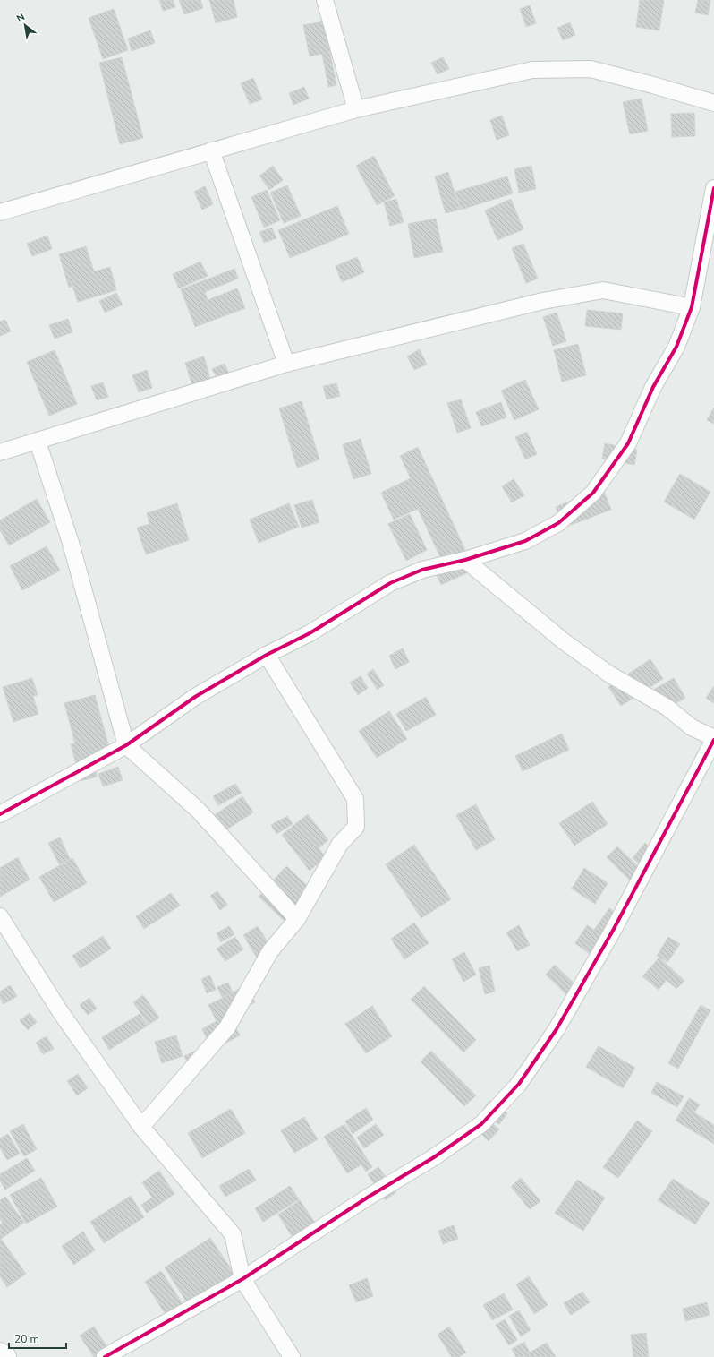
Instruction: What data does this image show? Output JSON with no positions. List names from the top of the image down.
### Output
{
  "scale_bar": "20 m",
  "north": "top left"
}
